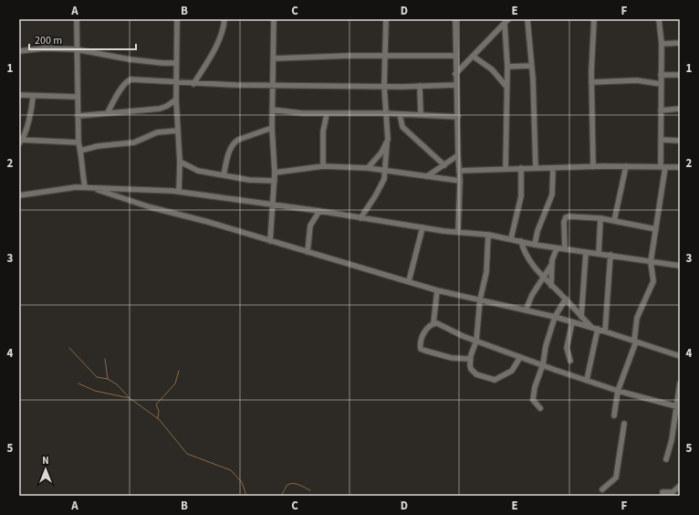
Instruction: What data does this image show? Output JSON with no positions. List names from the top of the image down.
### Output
{
  "scale_bar": "200 m",
  "north": "top",
  "grid": {
    "columns": [
      "A",
      "B",
      "C",
      "D",
      "E",
      "F"
    ],
    "rows": [
      "1",
      "2",
      "3",
      "4",
      "5"
    ]
  }
}
